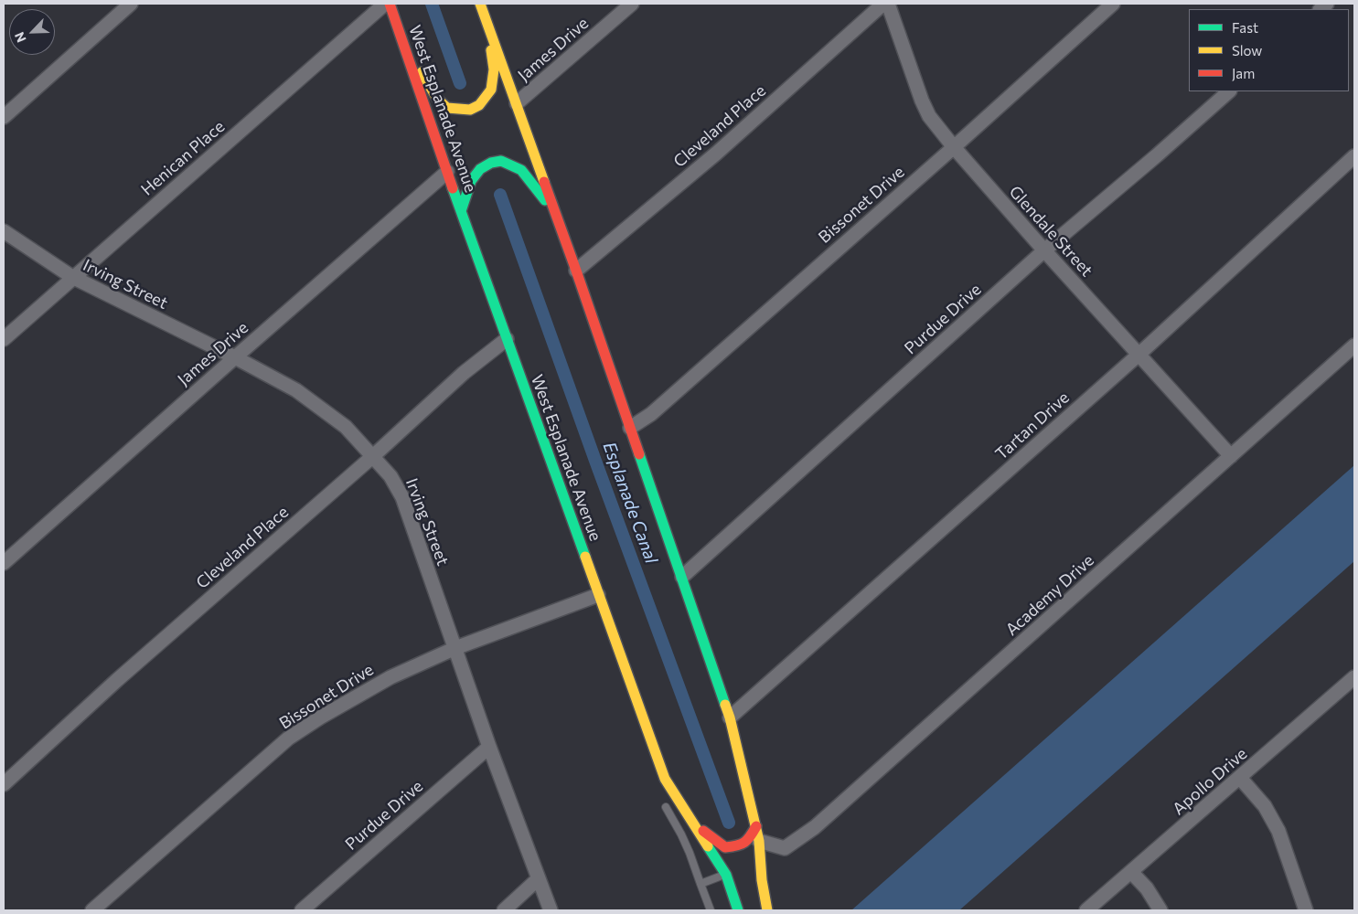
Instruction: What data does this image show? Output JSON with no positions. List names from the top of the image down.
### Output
{
  "streets": {
    "main road": ["West Esplanade Avenue"],
    "street": [
      "James Drive",
      "Cleveland Place",
      "Henican Place",
      "Bissonet Drive",
      "Glendale Street",
      "Irving Street",
      "Purdue Drive",
      "Tartan Drive",
      "Academy Drive",
      "Apollo Drive"
    ]
  },
  "crossings": [
    ["James Drive", "West Esplanade Avenue"],
    ["James Drive", "Irving Street"],
    ["West Esplanade Avenue", "Cleveland Place"],
    ["West Esplanade Avenue", "Bissonet Drive"],
    ["Cleveland Place", "Irving Street"],
    ["Henican Place", "Irving Street"],
    ["Bissonet Drive", "Glendale Street"],
    ["Bissonet Drive", "Irving Street"],
    ["Glendale Street", "Purdue Drive"],
    ["Glendale Street", "Tartan Drive"],
    ["Glendale Street", "Academy Drive"],
    ["Irving Street", "Purdue Drive"]
  ],
  "water": ["Esplanade Canal"],
  "legend": ["Fast", "Slow", "Jam"],
  "north": "bottom left"
}
